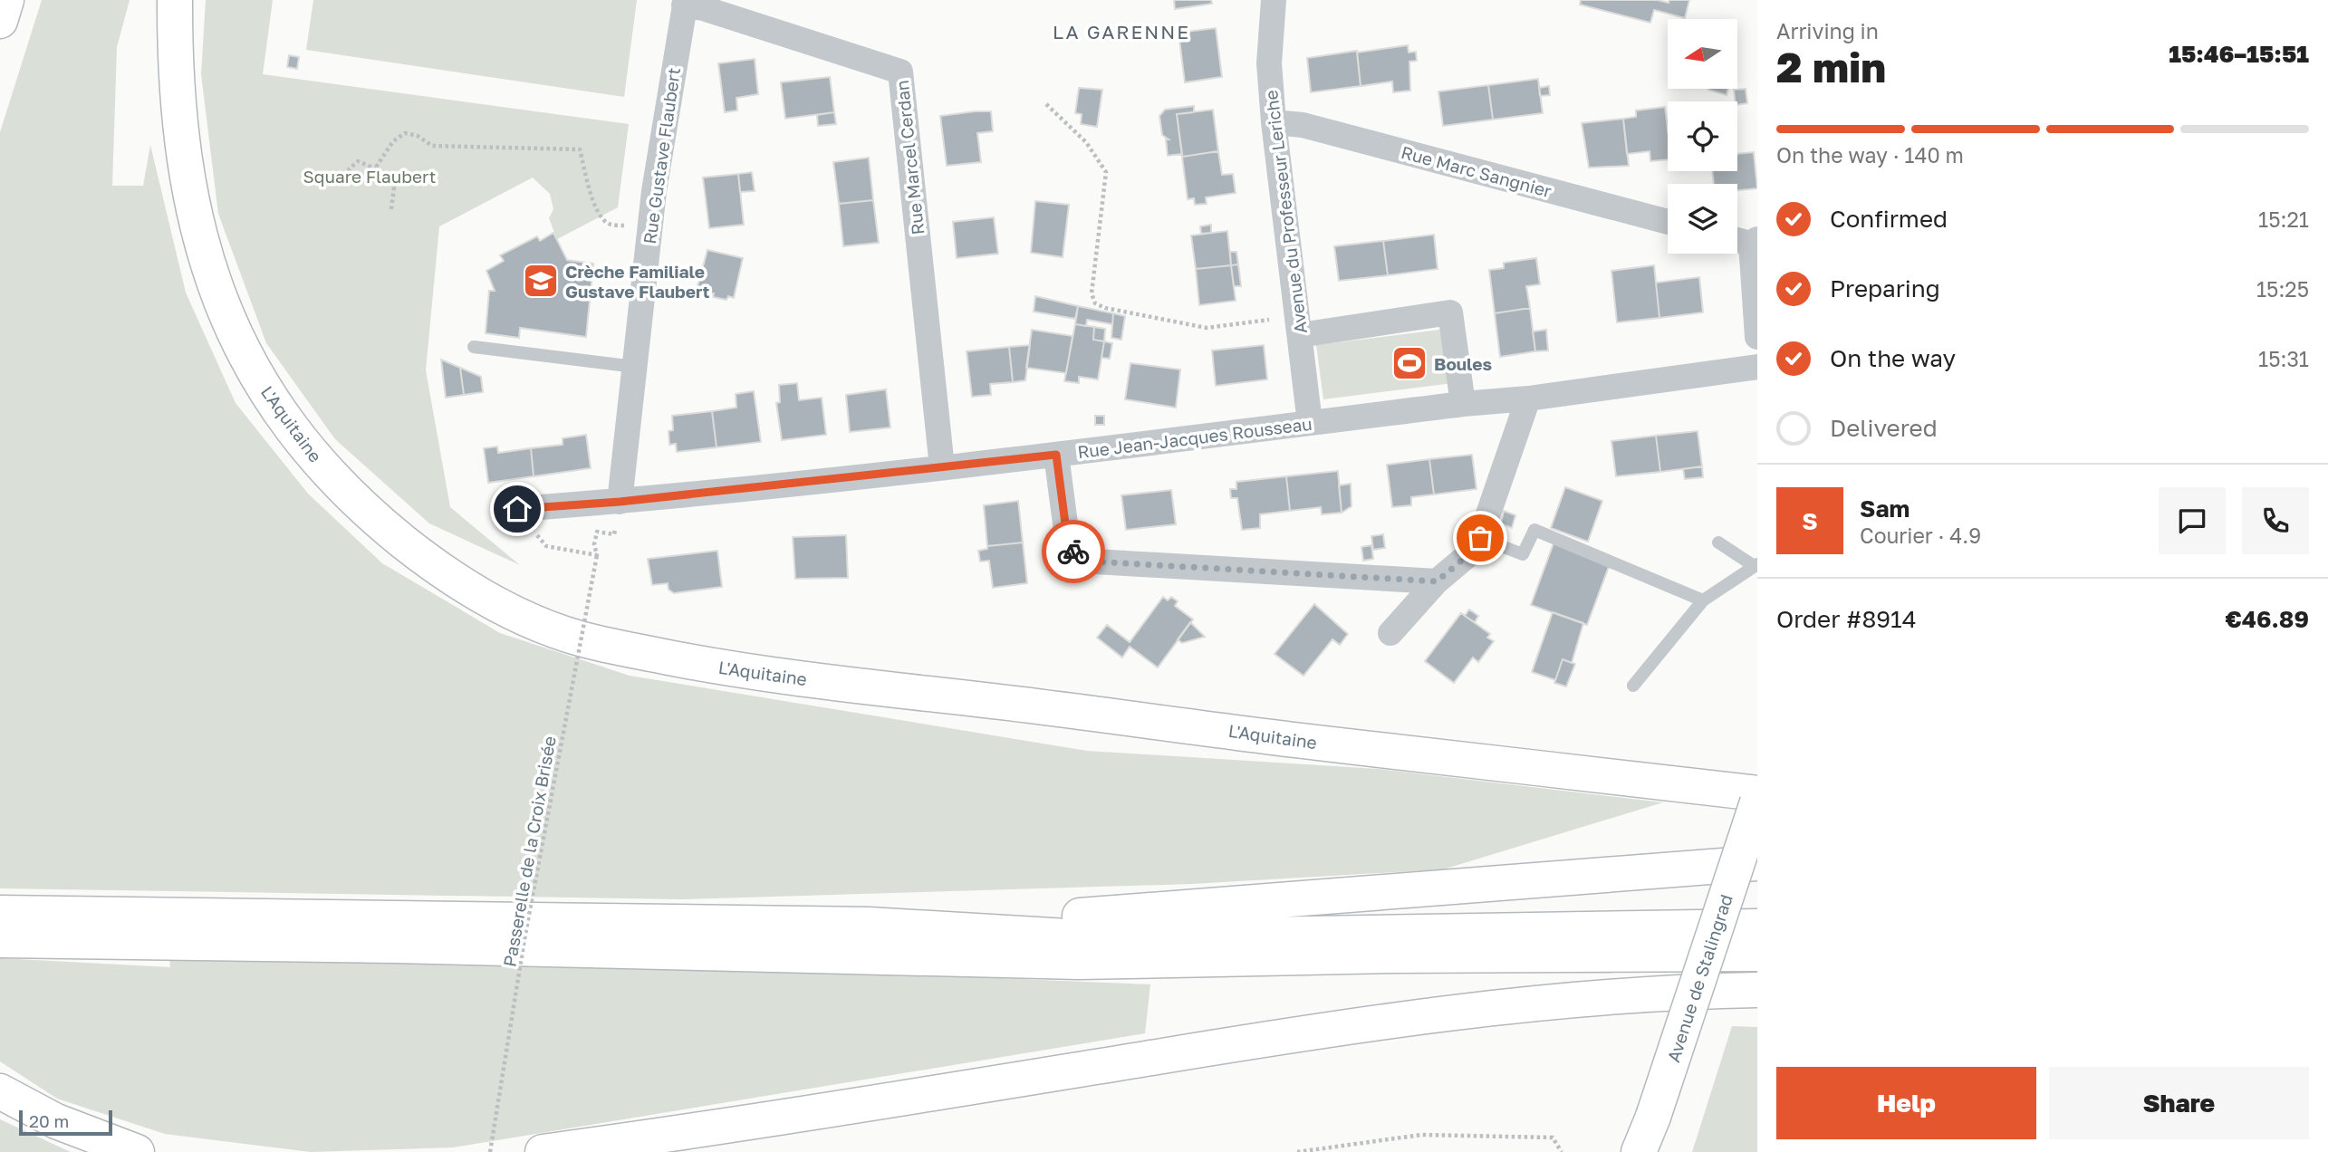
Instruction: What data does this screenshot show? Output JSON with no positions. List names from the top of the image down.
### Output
{
  "streets": {
    "main road": ["L'Aquitaine", "Avenue de Stalingrad"],
    "street": [
      "Rue Gustave Flaubert",
      "Rue Marcel Cerdan",
      "Rue Marc Sangnier",
      "Avenue du Professeur Leriche",
      "Rue Jean-Jacques Rousseau"
    ],
    "path": ["Passerelle de la Croix Brisée"]
  },
  "crossings": [
    ["Rue Gustave Flaubert", "Rue Marcel Cerdan"],
    ["Rue Gustave Flaubert", "Rue Jean-Jacques Rousseau"],
    ["Rue Marcel Cerdan", "Rue Jean-Jacques Rousseau"],
    ["Rue Marc Sangnier", "Avenue du Professeur Leriche"],
    ["Avenue du Professeur Leriche", "Rue Jean-Jacques Rousseau"]
  ],
  "districts": ["LA GARENNE"],
  "parks": ["Square Flaubert"],
  "places": {
    "school or university": ["Crèche Familiale Gustave Flaubert"],
    "sports": ["Boules"]
  },
  "scale_bar": "20 m",
  "north": "left",
  "page": {
    "heading": ["2 min", "Arriving in", "15:46–15:51"],
    "panel": [
      "Sam",
      "Courier · 4.9",
      "Order #8914",
      "€46.89"
    ],
    "bar": "On the way · 140 m",
    "list": [
      ["Confirmed", "15:21"],
      ["Preparing", "15:25"],
      ["On the way", "15:31"],
      "Delivered"
    ],
    "round": "S",
    "buttons": ["Help", "Share"],
    "scale": "20 m"
  }
}
